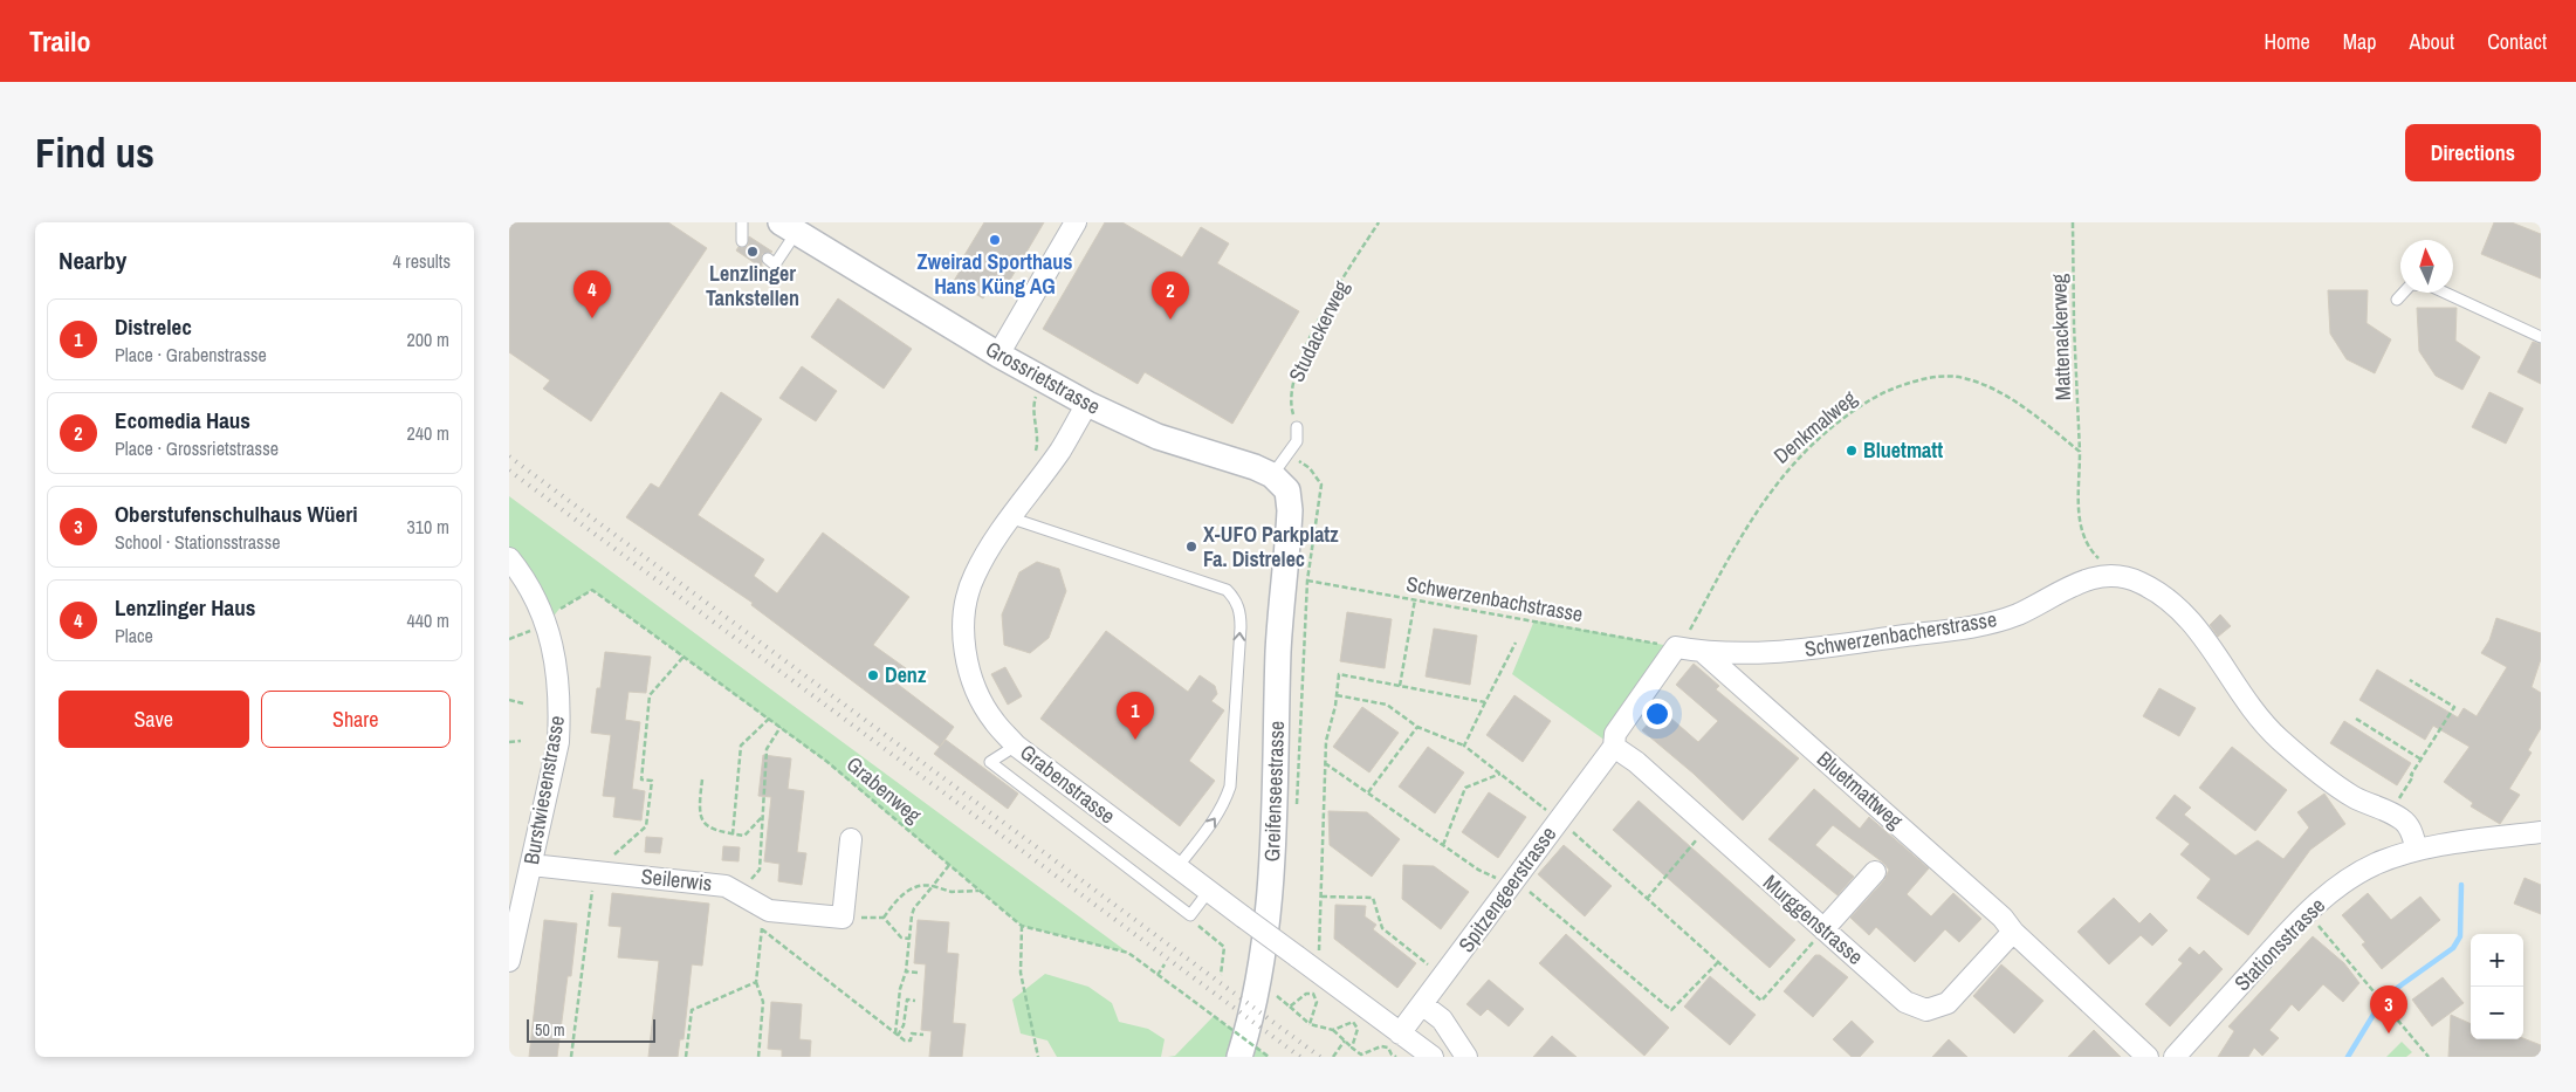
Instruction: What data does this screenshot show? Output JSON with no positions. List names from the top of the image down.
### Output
{
  "streets": {
    "street": [
      "Grossrietstrasse",
      "Schwerzenbacherstrasse",
      "Grabenstrasse",
      "Burstwiesenstrasse",
      "Bluetmattweg",
      "Greifenseestrasse",
      "Seilerwis",
      "Spitzengeerstrasse",
      "Murggenstrasse",
      "Stationsstrasse"
    ],
    "path": [
      "Studackerweg",
      "Mattenackerweg",
      "Denkmalweg",
      "Schwerzenbachstrasse",
      "Grabenweg"
    ]
  },
  "crossings": [
    ["Mattenackerweg", "Denkmalweg"],
    ["Grossrietstrasse", "Grabenstrasse"],
    ["Grossrietstrasse", "Greifenseestrasse"],
    ["Denkmalweg", "Schwerzenbachstrasse"],
    ["Denkmalweg", "Schwerzenbacherstrasse"],
    ["Denkmalweg", "Spitzengeerstrasse"],
    ["Schwerzenbachstrasse", "Schwerzenbacherstrasse"],
    ["Schwerzenbachstrasse", "Spitzengeerstrasse"],
    ["Schwerzenbacherstrasse", "Bluetmattweg"],
    ["Schwerzenbacherstrasse", "Spitzengeerstrasse"],
    ["Schwerzenbacherstrasse", "Stationsstrasse"],
    ["Grabenstrasse", "Spitzengeerstrasse"],
    ["Burstwiesenstrasse", "Grabenweg"],
    ["Burstwiesenstrasse", "Seilerwis"],
    ["Bluetmattweg", "Murggenstrasse"],
    ["Spitzengeerstrasse", "Murggenstrasse"]
  ],
  "places": [
    "Zweirad Sporthaus Hans Küng AG",
    "Lenzlinger Tankstellen",
    "Bluetmatt",
    "X-UFO Parkplatz Fa. Distrelec",
    "Denz"
  ],
  "scale_bar": "50 m",
  "north": "top",
  "page": {
    "header": "Trailo",
    "nav": [
      "Home",
      "Map",
      "About",
      "Contact"
    ],
    "buttons": [
      "Directions",
      ["Save", "Share"]
    ],
    "title": "Find us",
    "heading": ["Nearby", "4 results"],
    "pins": [
      "4",
      "2",
      "1",
      "3"
    ],
    "list": [
      {
        "mark": "1",
        "name": "Distrelec",
        "note": "Place · Grabenstrasse",
        "value": "200 m"
      },
      {
        "mark": "2",
        "name": "Ecomedia Haus",
        "note": "Place · Grossrietstrasse",
        "value": "240 m"
      },
      {
        "mark": "3",
        "name": "Oberstufenschulhaus Wüeri",
        "note": "School · Stationsstrasse",
        "value": "310 m"
      },
      {
        "mark": "4",
        "name": "Lenzlinger Haus",
        "note": "Place",
        "value": "440 m"
      }
    ],
    "map_buttons": ["+", "−"],
    "scale": "50 m"
  }
}
